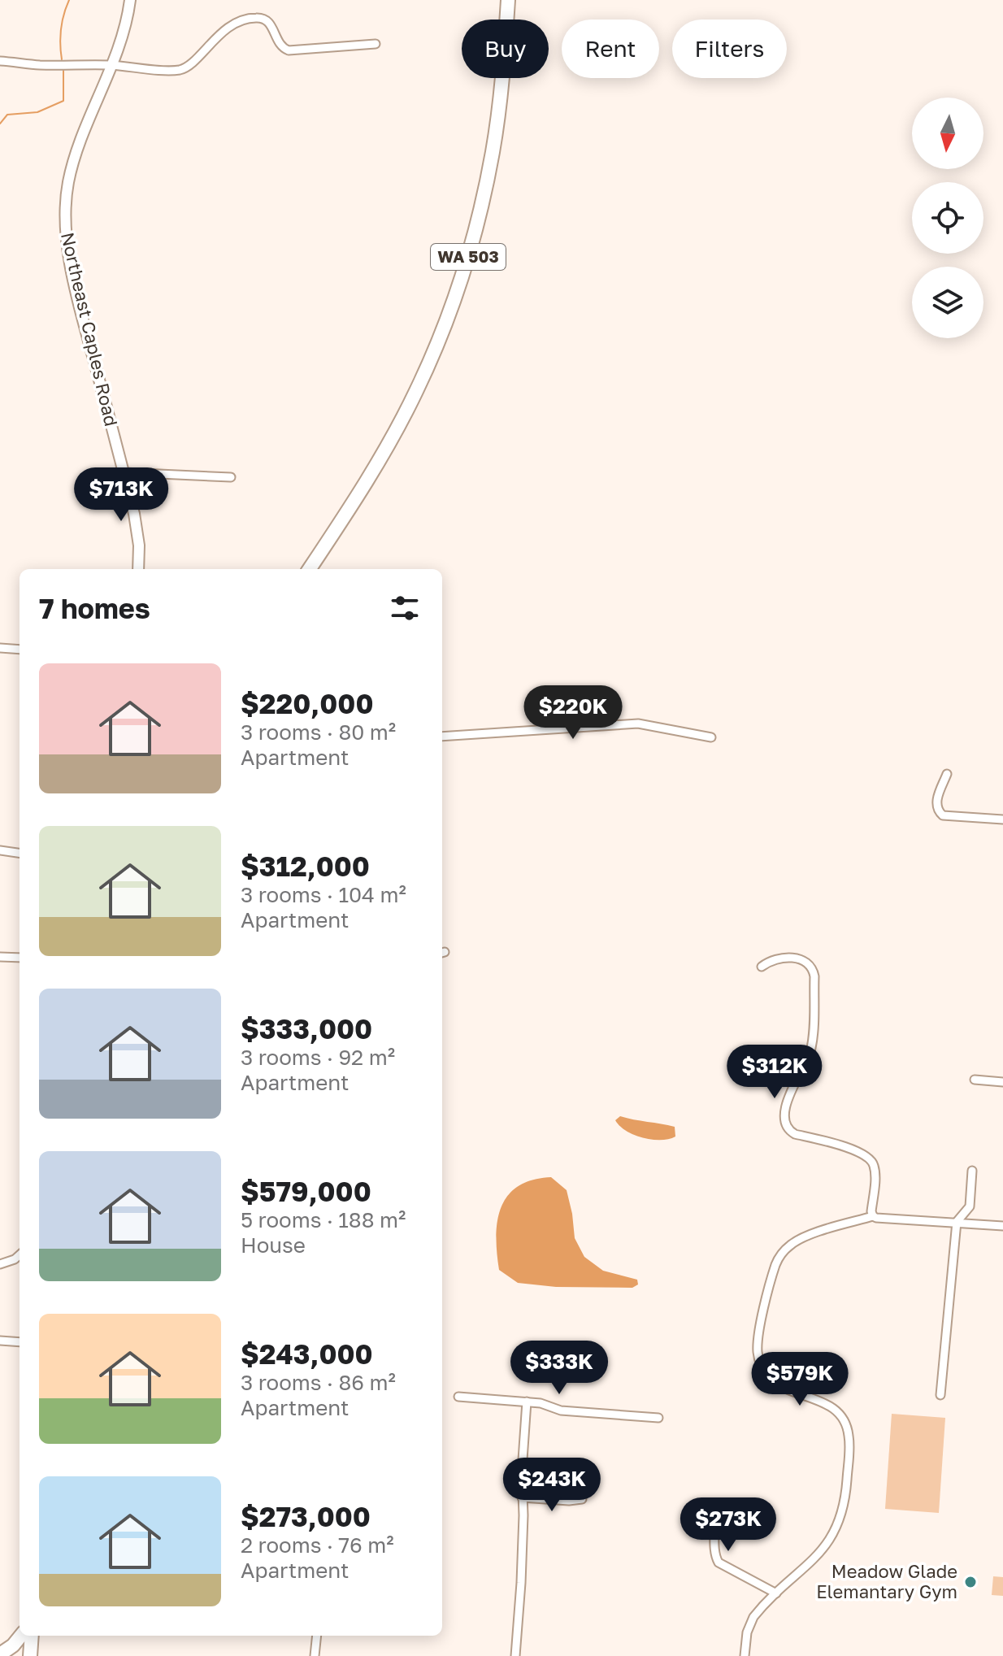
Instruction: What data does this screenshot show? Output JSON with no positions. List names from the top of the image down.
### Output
{
  "streets": {
    "highway": ["WA 503"],
    "main road": ["Northeast Caples Road"]
  },
  "places": ["Meadow Glade Elemantary Gym"],
  "north": "bottom",
  "page": {
    "chip": ["Buy", "Rent", "Filters"],
    "price": [
      "$713K",
      "$220K",
      "$312K",
      "$333K",
      "$579K",
      "$243K",
      "$273K"
    ],
    "heading": "7 homes",
    "list": [
      {
        "name": "$220,000",
        "note": "3 rooms · 80 m² · Apartment"
      },
      {
        "name": "$312,000",
        "note": "3 rooms · 104 m² · Apartment"
      },
      {
        "name": "$333,000",
        "note": "3 rooms · 92 m² · Apartment"
      },
      {
        "name": "$579,000",
        "note": "5 rooms · 188 m² · House"
      },
      {
        "name": "$243,000",
        "note": "3 rooms · 86 m² · Apartment"
      },
      {
        "name": "$273,000",
        "note": "2 rooms · 76 m² · Apartment"
      }
    ]
  }
}
